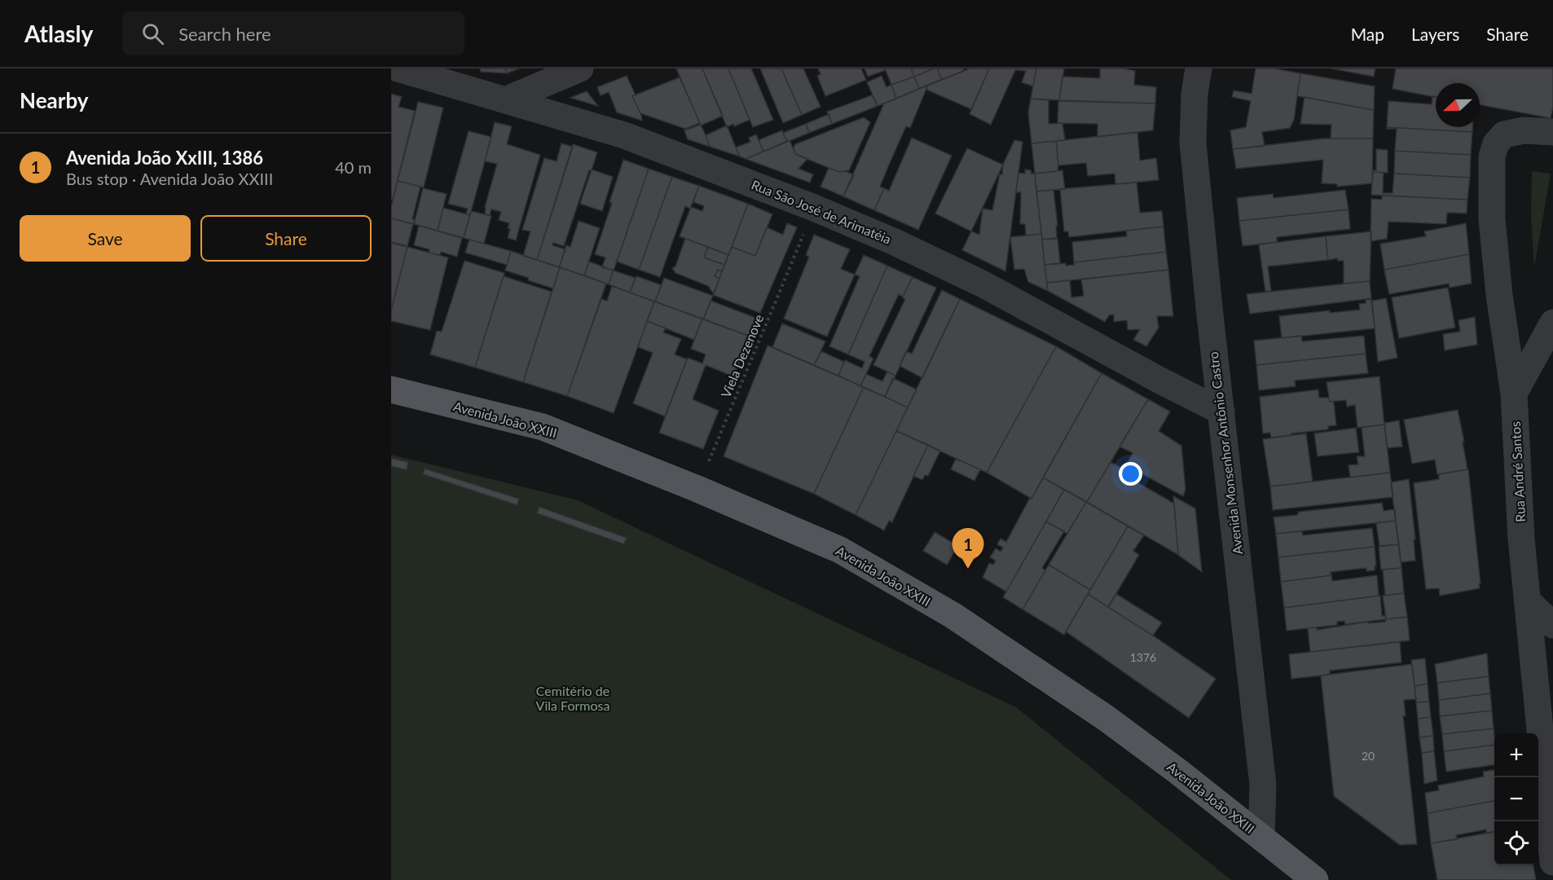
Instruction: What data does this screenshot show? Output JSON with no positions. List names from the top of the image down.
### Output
{
  "streets": {
    "main road": ["Avenida João XXIII"],
    "street": ["Rua São José de Arimatéia", "Avenida Monsenhor Antônio Castro", "Rua André Santos"],
    "path": ["Viela Dezenove"]
  },
  "crossings": [
    ["Rua São José de Arimatéia", "Avenida Monsenhor Antônio Castro"],
    ["Viela Dezenove", "Avenida João XXIII"],
    ["Avenida João XXIII", "Avenida Monsenhor Antônio Castro"]
  ],
  "parks": ["Cemitério de Vila Formosa"],
  "house_numbers": ["1376", "20"],
  "north": "left",
  "page": {
    "header": "Atlasly",
    "search": "Search here",
    "nav": ["Map", "Layers", "Share"],
    "heading": "Nearby",
    "list": [
      {
        "mark": "1",
        "name": "Avenida João XxIII, 1386",
        "note": "Bus stop · Avenida João XXIII",
        "value": "40 m"
      }
    ],
    "buttons": ["Save", "Share"],
    "pins": "1",
    "map_buttons": ["+", "−"]
  }
}
